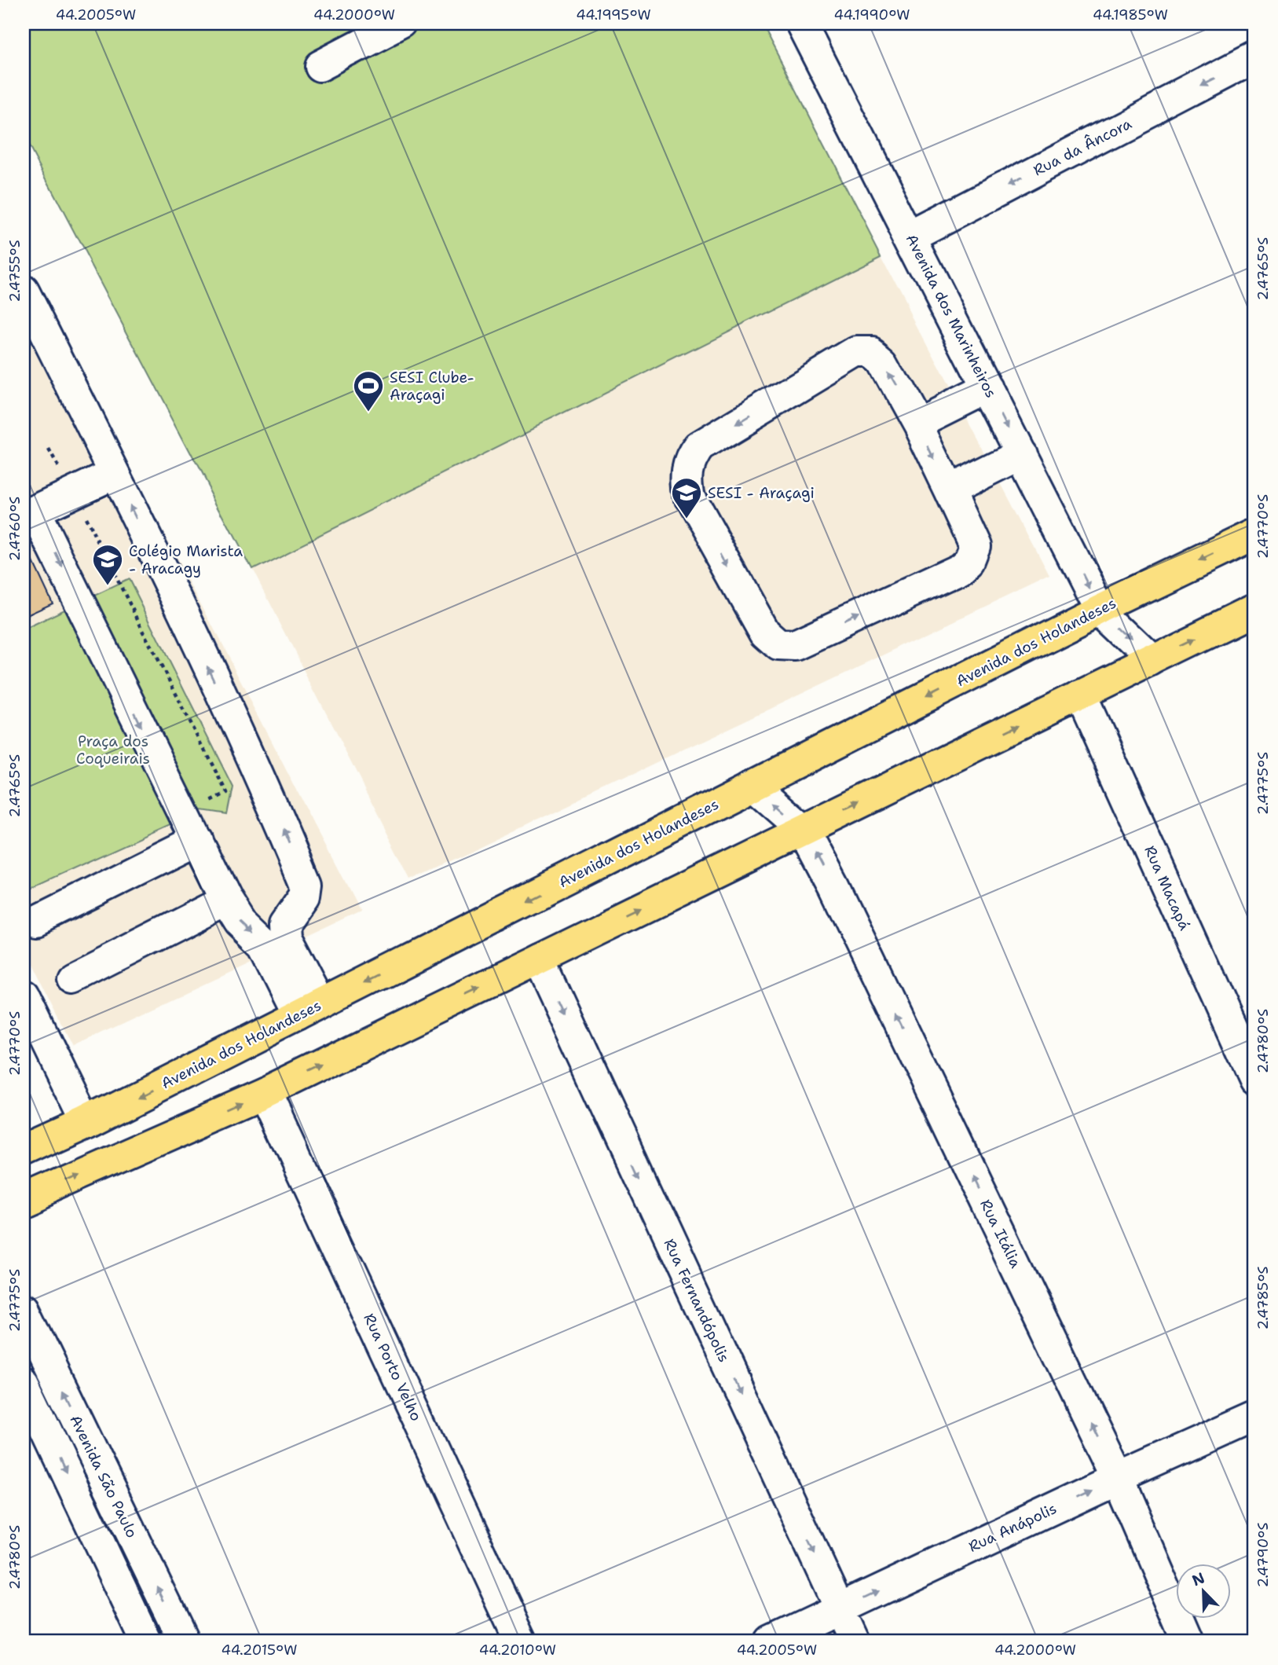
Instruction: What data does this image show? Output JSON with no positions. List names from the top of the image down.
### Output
{
  "streets": {
    "main road": ["Avenida dos Holandeses"],
    "street": [
      "Rua da Âncora",
      "Avenida dos Marinheiros",
      "Rua Macapá",
      "Rua Itália",
      "Rua Fernandópolis",
      "Rua Porto Velho",
      "Avenida São Paulo",
      "Rua Anápolis"
    ]
  },
  "crossings": [
    ["Rua da Âncora", "Avenida dos Marinheiros"],
    ["Avenida dos Marinheiros", "Avenida dos Holandeses"],
    ["Rua Itália", "Rua Anápolis"],
    ["Rua Fernandópolis", "Rua Anápolis"]
  ],
  "one_way": [
    "Rua da Âncora",
    "Avenida dos Marinheiros",
    "Rua Itália",
    "Rua Fernandópolis",
    "Rua Anápolis"
  ],
  "parks": ["Praça dos Coqueirais"],
  "places": {
    "sports": ["SESI Clube- Araçagi"],
    "school or university": ["SESI - Araçagi", "Colégio Marista - Aracagy"]
  },
  "north": "top left",
  "coordinates": [
    "44.2005°W",
    "44.2000°W",
    "44.1995°W",
    "44.1990°W",
    "44.1985°W",
    "2.4765°S",
    "2.4755°S",
    "2.4770°S",
    "2.4760°S",
    "2.4775°S",
    "2.4780°S",
    "2.4785°S",
    "2.4790°S",
    "44.2015°W",
    "44.2010°W"
  ]
}
